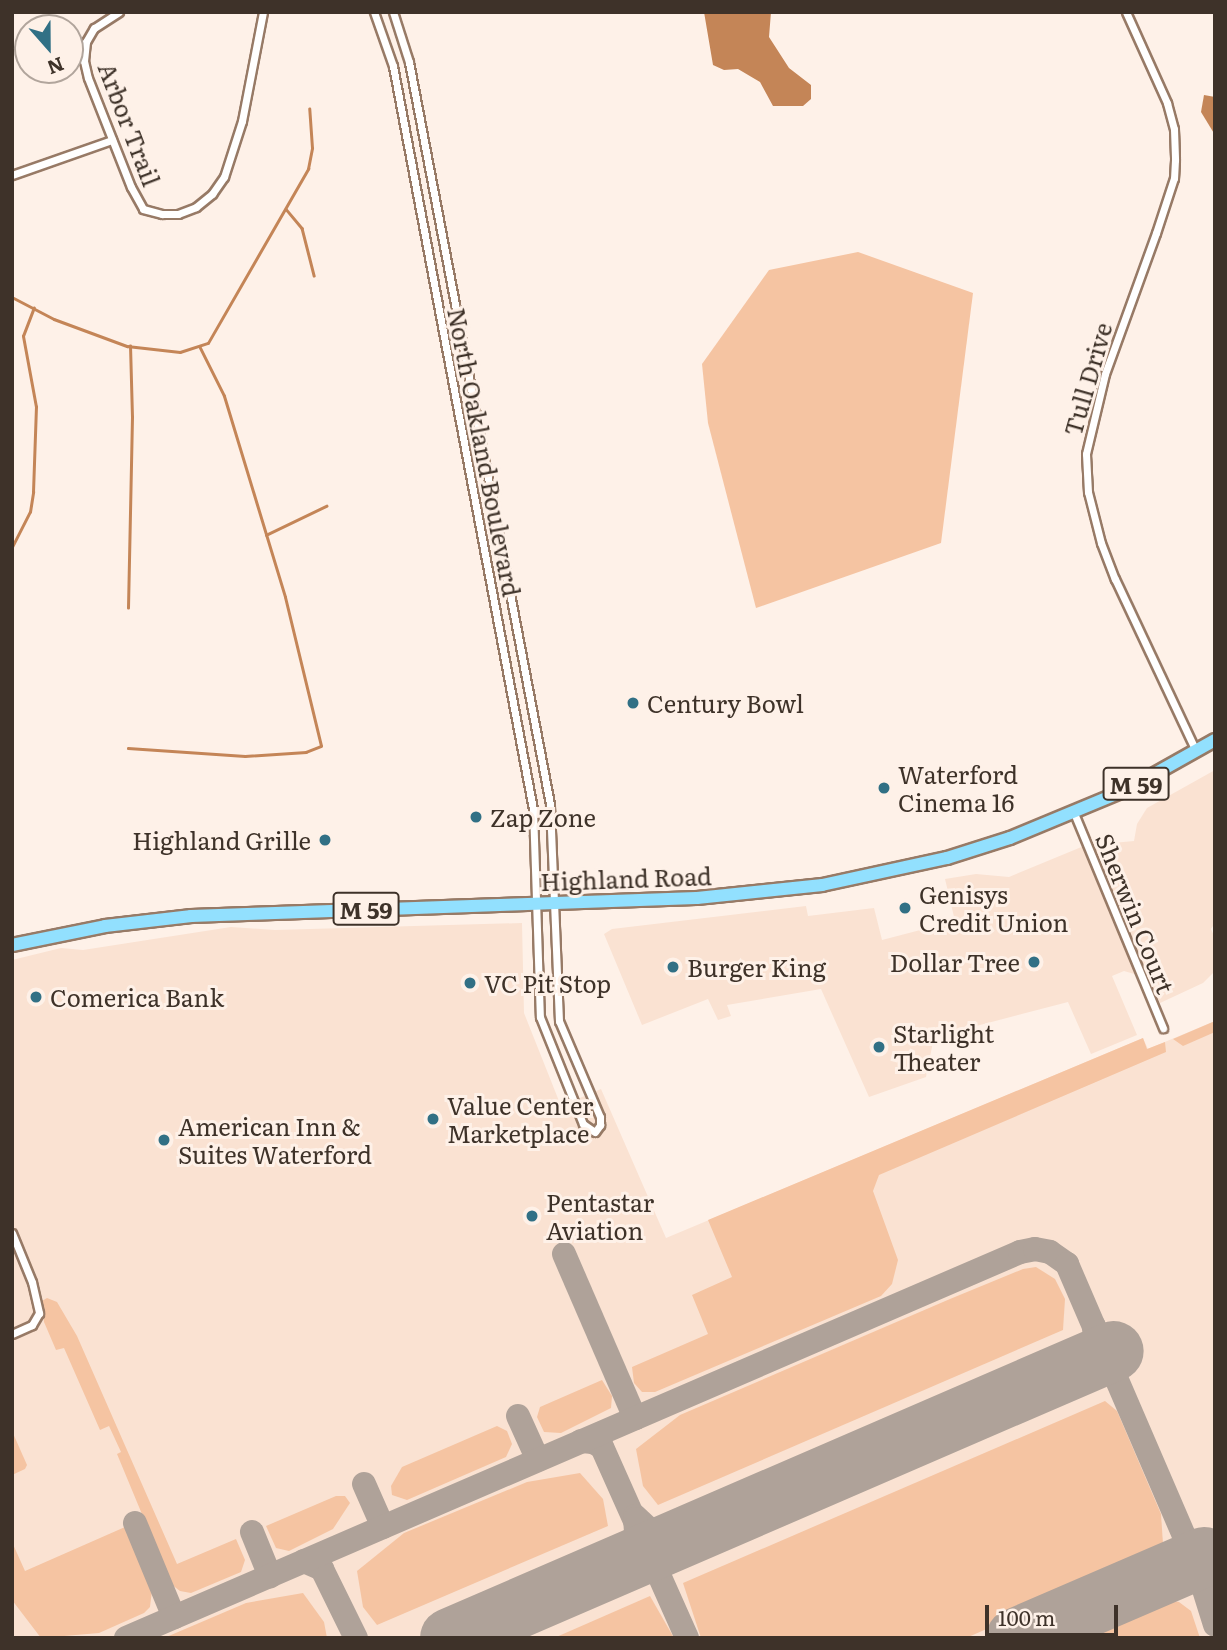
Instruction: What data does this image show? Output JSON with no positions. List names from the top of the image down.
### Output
{
  "streets": {
    "highway": ["M 59", "Highland Road"],
    "street": [
      "Arbor Trail",
      "Tull Drive",
      "North Oakland Boulevard",
      "Sherwin Court"
    ]
  },
  "crossings": [
    ["Tull Drive", "Highland Road"],
    ["North Oakland Boulevard", "Highland Road"],
    ["Highland Road", "Sherwin Court"]
  ],
  "places": [
    "Century Bowl",
    "Waterford Cinema 16",
    "Zap Zone",
    "Highland Grille",
    "Genisys Credit Union",
    "Dollar Tree",
    "Burger King",
    "VC Pit Stop",
    "Comerica Bank",
    "Starlight Theater",
    "Value Center Marketplace",
    "American Inn & Suites Waterford",
    "Pentastar Aviation"
  ],
  "scale_bar": "100 m",
  "north": "bottom"
}
